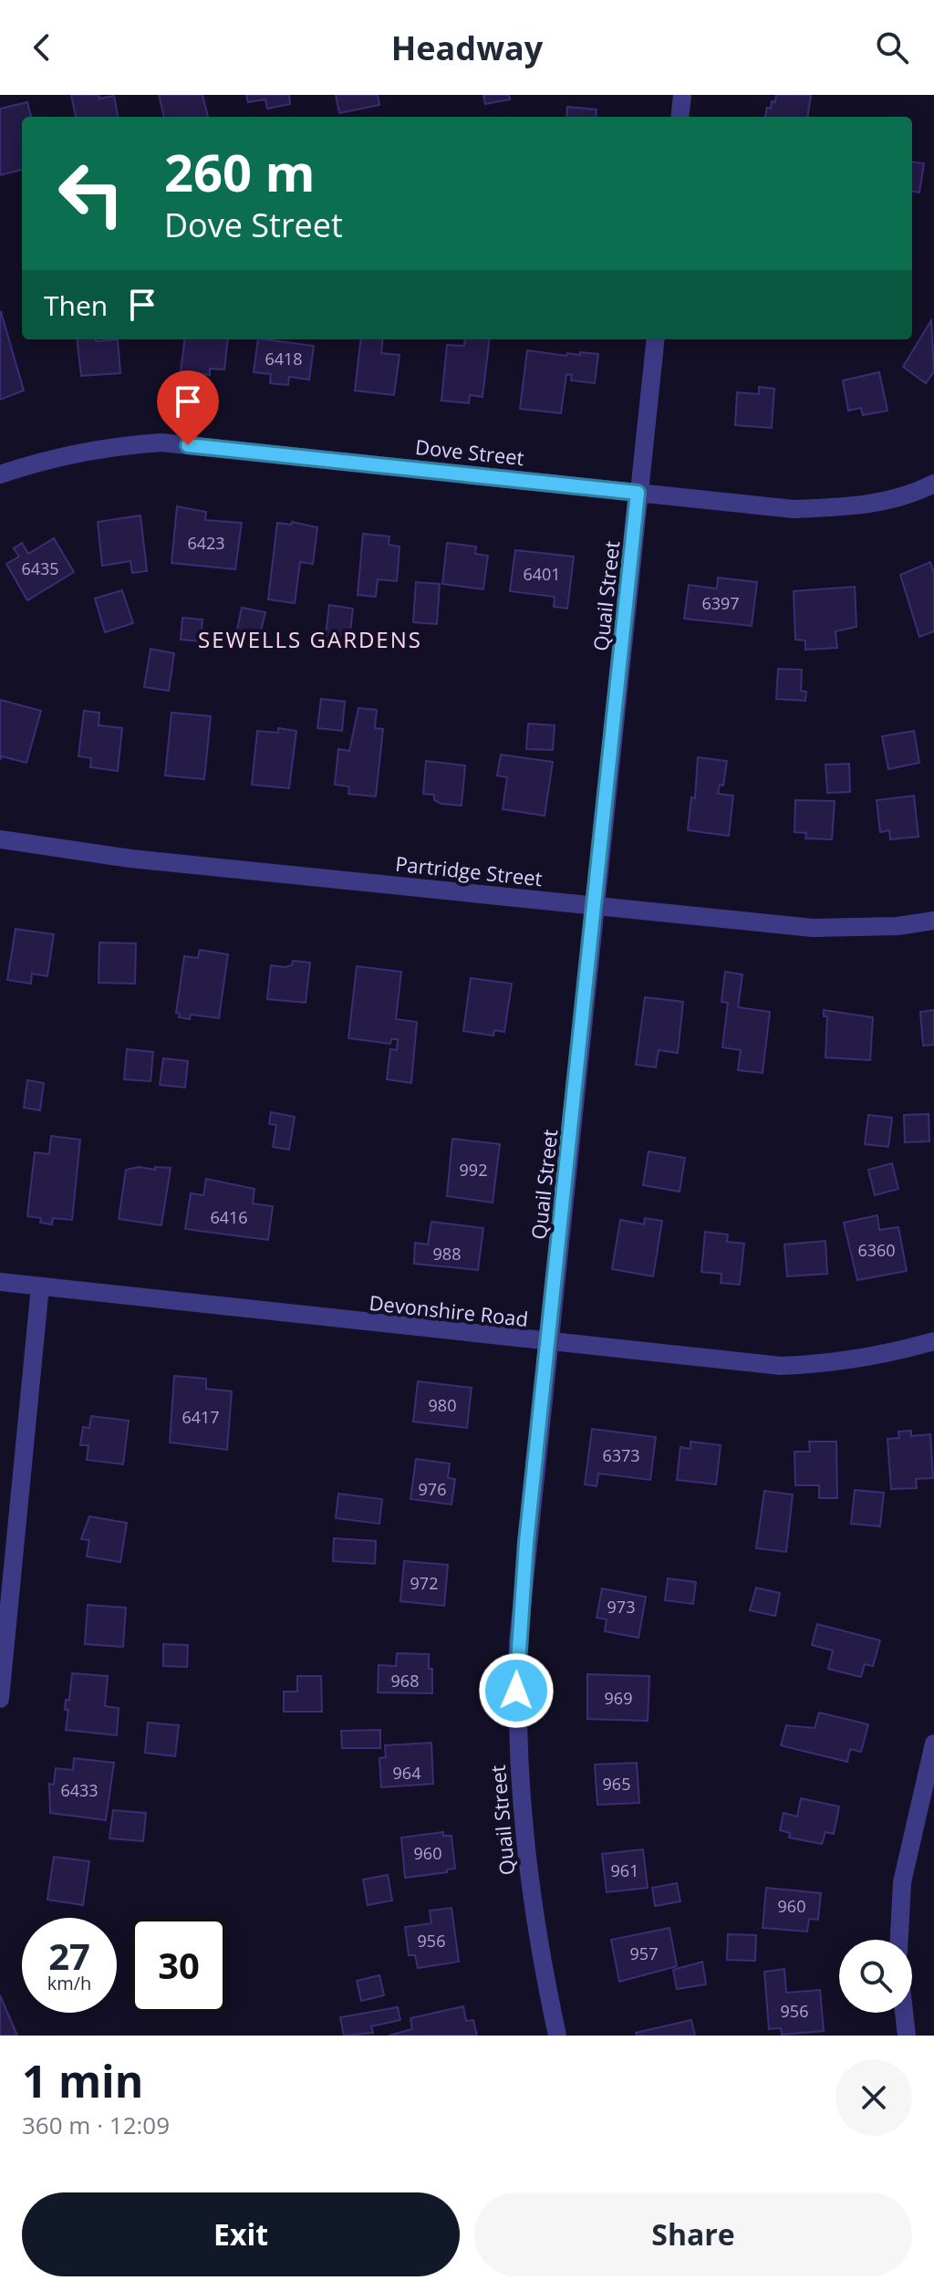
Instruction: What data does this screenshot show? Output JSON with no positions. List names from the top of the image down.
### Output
{
  "streets": {
    "street": [
      "Dove Street",
      "Quail Street",
      "Partridge Street",
      "Devonshire Road"
    ]
  },
  "crossings": [
    ["Dove Street", "Quail Street"],
    ["Quail Street", "Partridge Street"],
    ["Quail Street", "Devonshire Road"]
  ],
  "districts": ["SEWELLS GARDENS"],
  "house_numbers": [
    "6418",
    "6423",
    "6435",
    "6401",
    "6397",
    "992",
    "6416",
    "6360",
    "988",
    "980",
    "6417",
    "6373",
    "976",
    "972",
    "973",
    "968",
    "969",
    "964",
    "965",
    "6433",
    "960",
    "961",
    "960",
    "956",
    "957",
    "956"
  ],
  "page": {
    "header": "Headway",
    "turn": ["260 m", "Dove Street"],
    "then": "Then",
    "speed": "27 km/h",
    "limit": "30",
    "heading": ["1 min", "360 m · 12:09"],
    "buttons": ["Exit", "Share"]
  }
}
